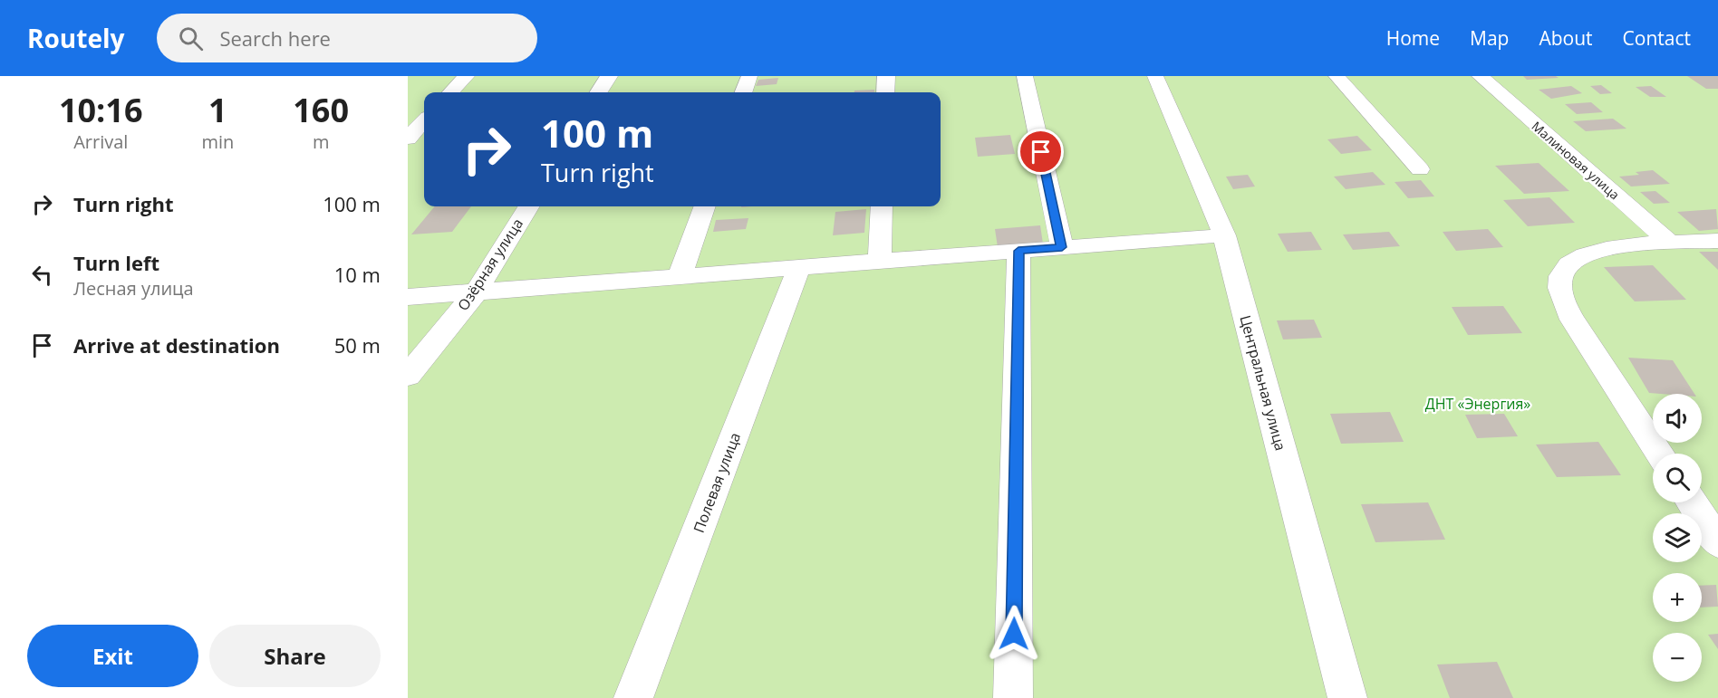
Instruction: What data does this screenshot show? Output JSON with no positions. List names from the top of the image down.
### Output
{
  "streets": {
    "street": [
      "Малиновая улица",
      "Озёрная улица",
      "Центральная улица",
      "Полевая улица"
    ]
  },
  "parks": ["ДНТ «Энергия»"],
  "page": {
    "header": "Routely",
    "search": "Search here",
    "nav": [
      "Home",
      "Map",
      "About",
      "Contact"
    ],
    "eta": [
      "10:16",
      "Arrival",
      "1",
      "min",
      "160",
      "m"
    ],
    "turn": ["100 m", "Turn right"],
    "list": [
      {
        "name": "Turn right",
        "value": "100 m"
      },
      {
        "name": "Turn left",
        "note": "Лесная улица",
        "value": "10 m"
      },
      {
        "name": "Arrive at destination",
        "value": "50 m"
      }
    ],
    "map_buttons": ["+", "−"],
    "buttons": ["Exit", "Share"]
  }
}
